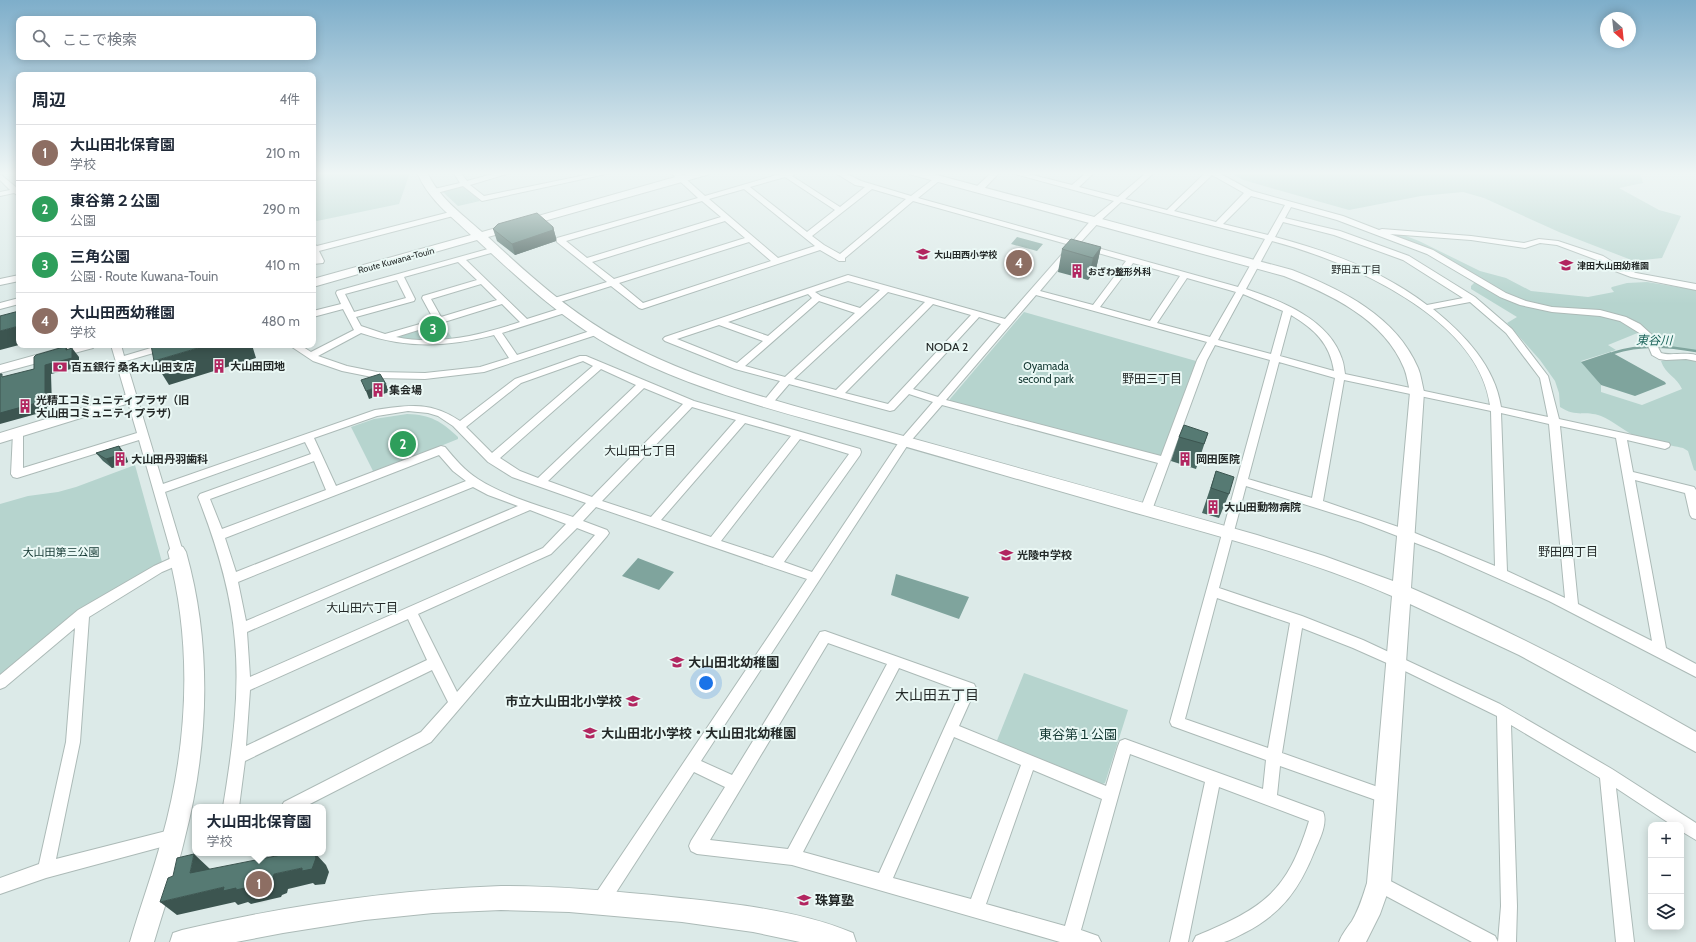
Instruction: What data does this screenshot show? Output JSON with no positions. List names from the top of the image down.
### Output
{
  "streets": {
    "street": ["Route Kuwana-Touin"]
  },
  "districts": [
    "野田五丁目",
    "NODA 2",
    "野田三丁目",
    "大山田七丁目",
    "野田四丁目",
    "大山田六丁目",
    "大山田五丁目"
  ],
  "water": ["東谷川"],
  "parks": ["Oyamada second park", "大山田第三公園", "東谷第１公園"],
  "places": {
    "school or university": [
      "大山田西小学校",
      "津田大山田幼稚園",
      "光陵中学校",
      "大山田北幼稚園",
      "市立大山田北小学校",
      "大山田北小学校・大山田北幼稚園",
      "珠算塾"
    ],
    "building": [
      "おざわ整形外科",
      "大山田団地",
      "集会場",
      "光精工コミュニティプラザ（旧 大山田コミュニティプラザ)",
      "大山田丹羽歯科",
      "岡田医院",
      "大山田動物病院"
    ],
    "bank": ["百五銀行 桑名大山田支店"]
  },
  "north": "bottom right",
  "page": {
    "search": "ここで検索",
    "heading": ["周辺", "4件"],
    "list": [
      {
        "mark": "1",
        "name": "大山田北保育園",
        "note": "学校",
        "value": "210 m"
      },
      {
        "mark": "2",
        "name": "東谷第２公園",
        "note": "公園",
        "value": "290 m"
      },
      {
        "mark": "3",
        "name": "三角公園",
        "note": "公園 · Route Kuwana-Touin",
        "value": "410 m"
      },
      {
        "mark": "4",
        "name": "大山田西幼稚園",
        "note": "学校",
        "value": "480 m"
      }
    ],
    "pins": [
      "4",
      "3",
      "2",
      "1"
    ],
    "popup": ["大山田北保育園", "学校"],
    "map_buttons": ["+", "−"]
  }
}
